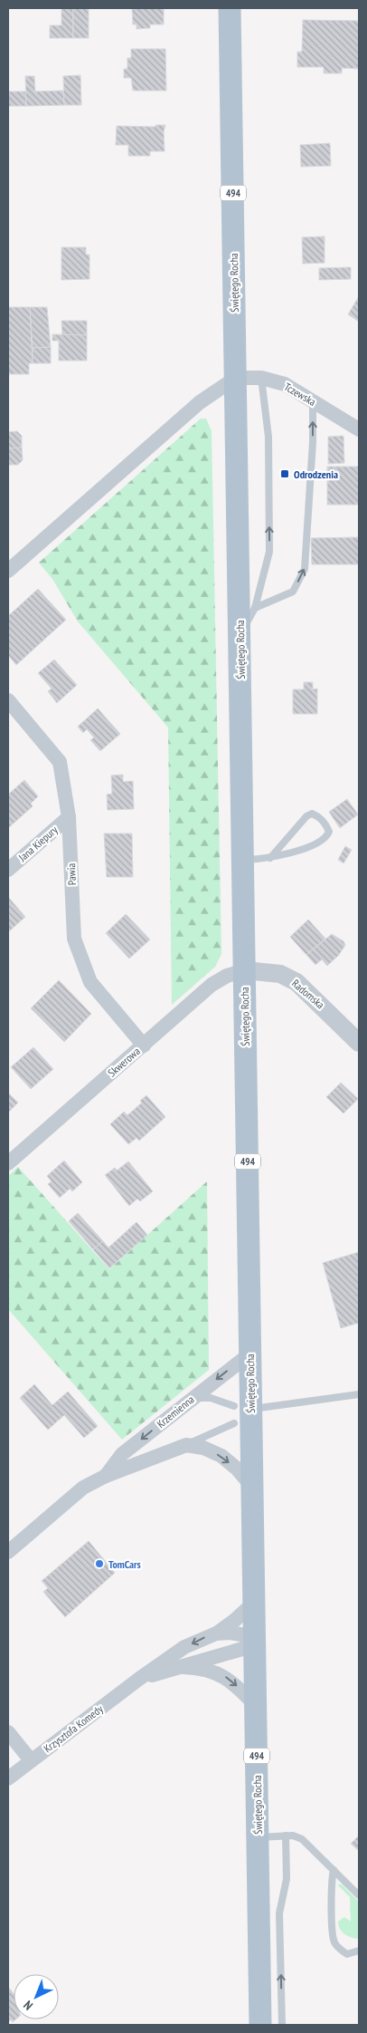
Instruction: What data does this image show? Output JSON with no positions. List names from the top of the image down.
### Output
{
  "streets": {
    "main road": ["494", "Świętego Rocha"],
    "street": [
      "Tczewska",
      "Jana Kiepury",
      "Pawia",
      "Radomska",
      "Skwerowa",
      "Krzemienna",
      "Krzysztofa Komedy"
    ]
  },
  "crossings": [
    ["Świętego Rocha", "Tczewska"],
    ["Świętego Rocha", "Radomska"],
    ["Świętego Rocha", "Skwerowa"],
    ["Świętego Rocha", "Krzemienna"],
    ["Świętego Rocha", "Krzysztofa Komedy"],
    ["Jana Kiepury", "Pawia"],
    ["Pawia", "Skwerowa"],
    ["Radomska", "Skwerowa"]
  ],
  "places": {
    "transit": ["Odrodzenia"],
    "other": ["TomCars"]
  },
  "north": "bottom left"
}
